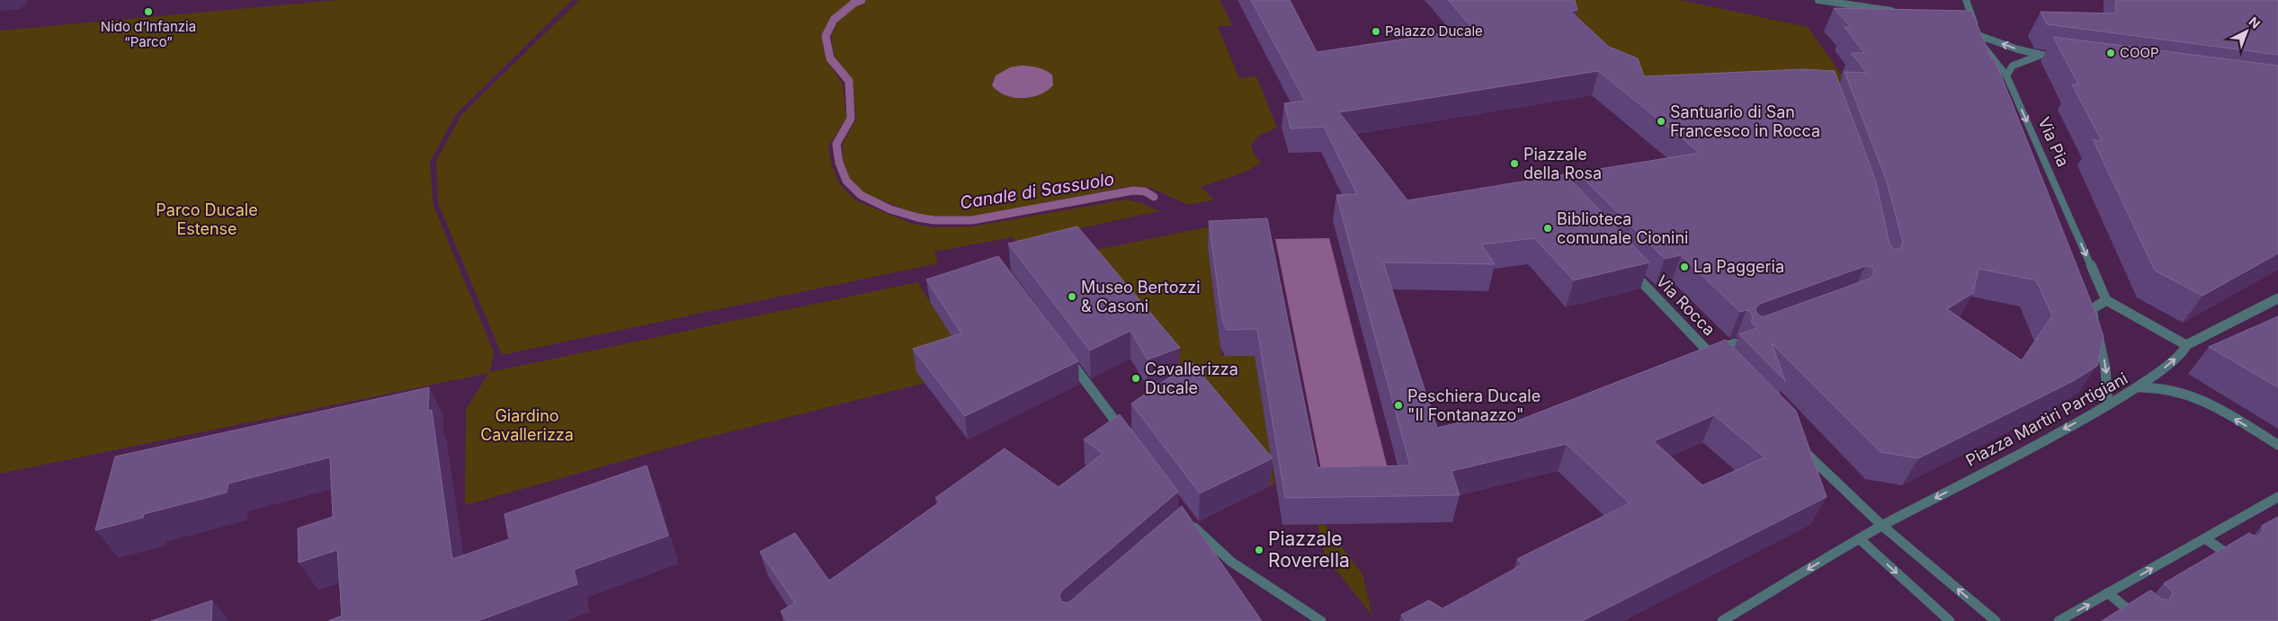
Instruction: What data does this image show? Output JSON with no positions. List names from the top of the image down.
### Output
{
  "streets": {
    "street": ["Via Pia", "Via Rocca", "Piazza Martiri Partigiani"]
  },
  "one_way": ["Via Pia", "Piazza Martiri Partigiani"],
  "water": ["Canale di Sassuolo"],
  "parks": ["Parco Ducale Estense", "Giardino Cavallerizza"],
  "places": [
    "Nido d’Infanzia “Parco”",
    "Palazzo Ducale",
    "COOP",
    "Santuario di San Francesco in Rocca",
    "Piazzale della Rosa",
    "Biblioteca comunale Cionini",
    "La Paggeria",
    "Museo Bertozzi & Casoni",
    "Cavallerizza Ducale",
    "Peschiera Ducale \"Il Fontanazzo\"",
    "Piazzale Roverella"
  ],
  "north": "top right"
}
